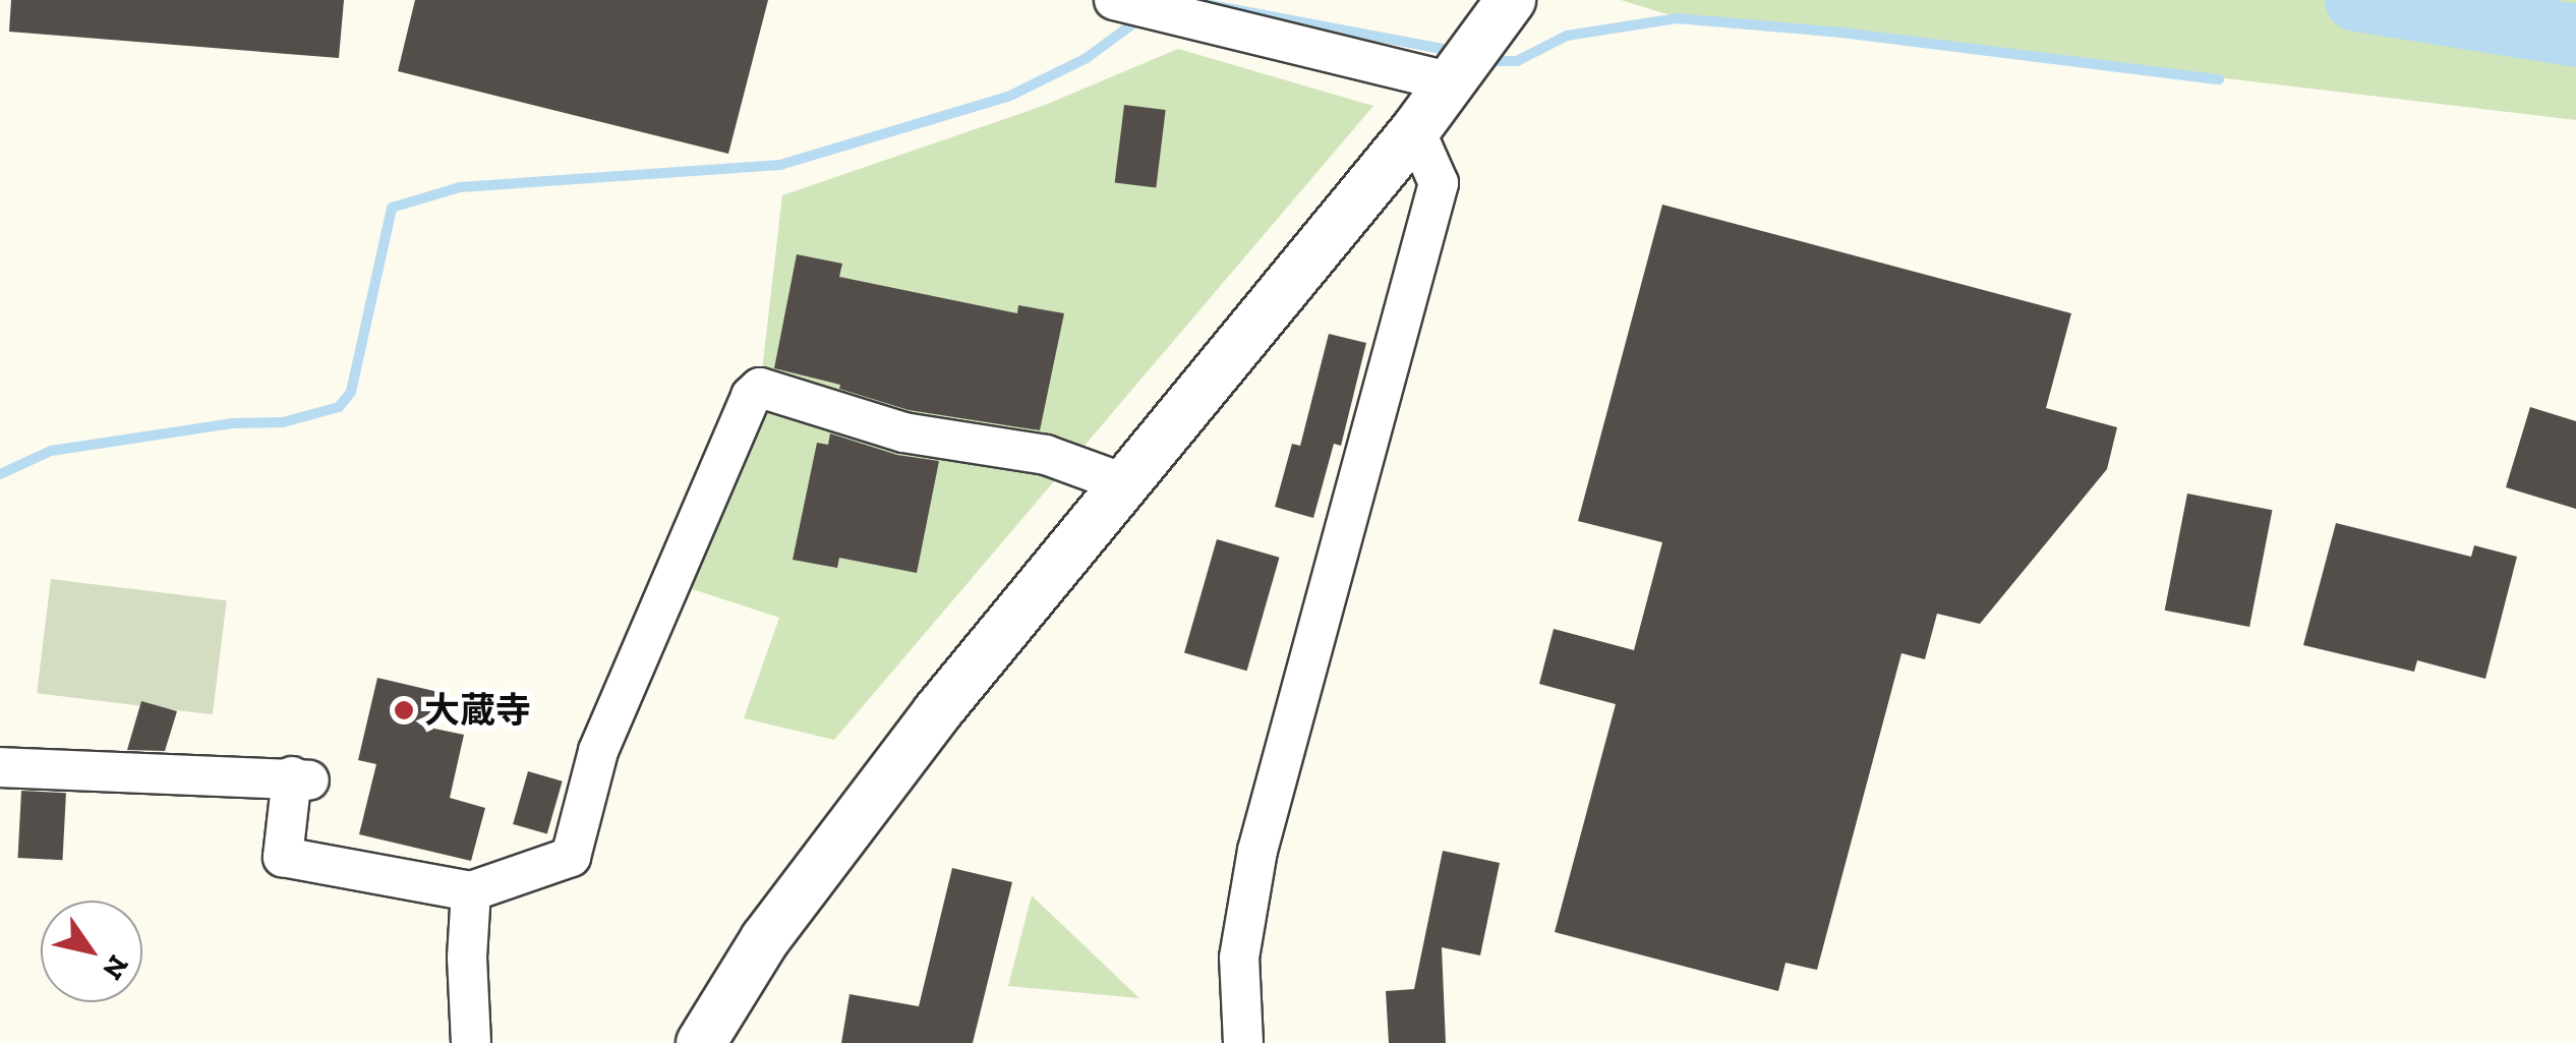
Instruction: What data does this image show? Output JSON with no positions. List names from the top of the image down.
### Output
{
  "places": ["大蔵寺"],
  "north": "bottom right"
}
